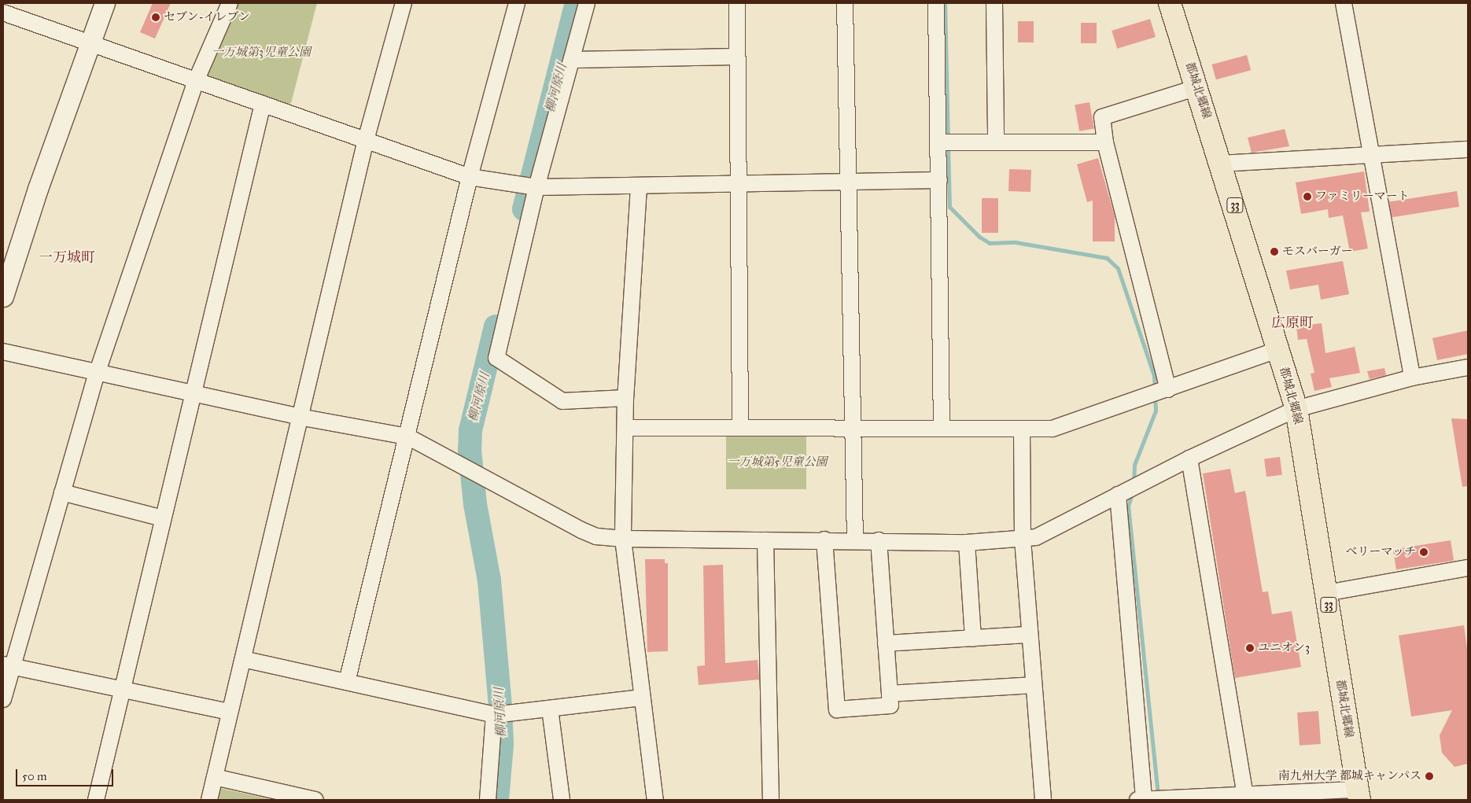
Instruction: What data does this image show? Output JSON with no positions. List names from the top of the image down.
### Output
{
  "streets": {
    "main road": ["都城北郷線", "33"]
  },
  "districts": ["一万城町", "広原町"],
  "water": ["柳河原川"],
  "parks": ["一万城第3児童公園", "一万城第5児童公園"],
  "places": [
    "セブン-イレブン",
    "ファミリーマート",
    "モスバーガー",
    "ベリーマッチ",
    "ユニオン3",
    "南九州大学 都城キャンパス"
  ],
  "scale_bar": "50 m"
}
